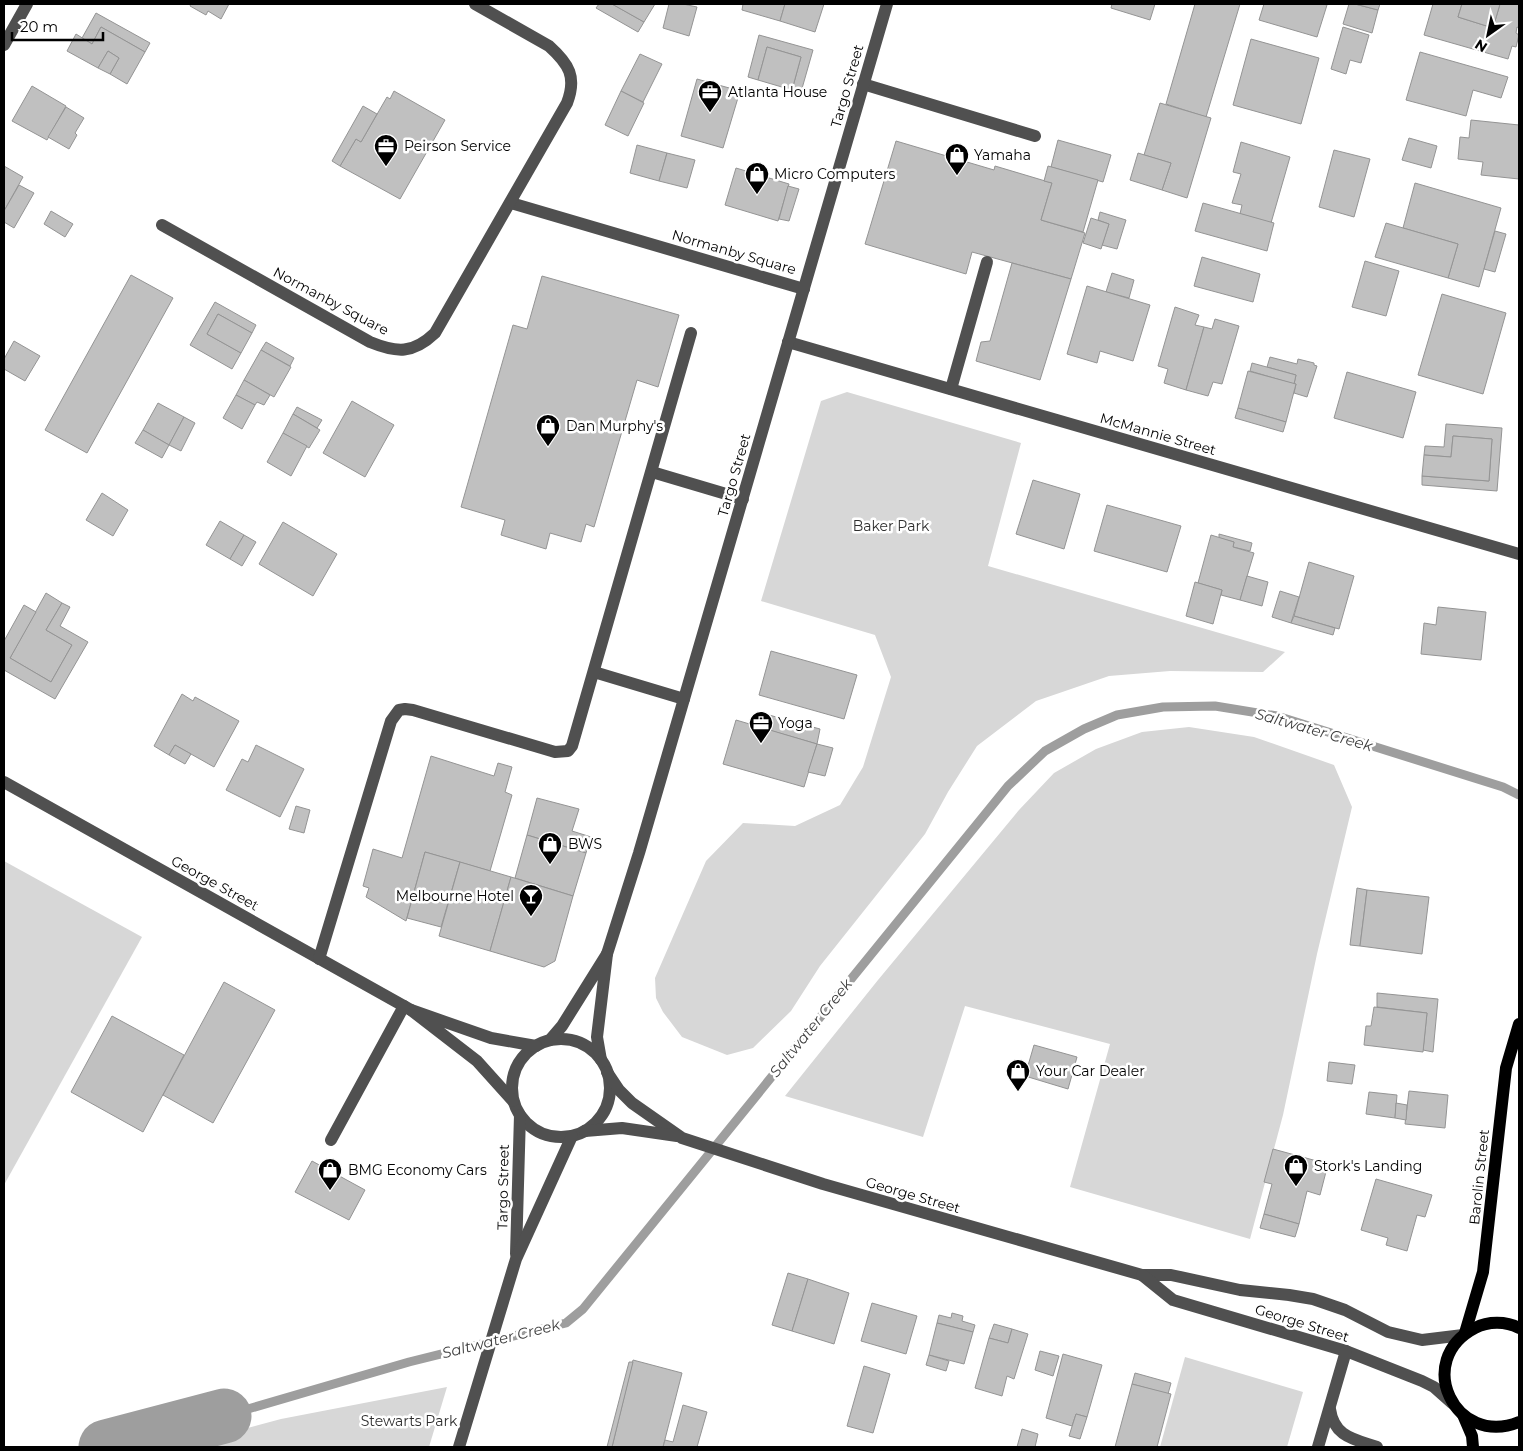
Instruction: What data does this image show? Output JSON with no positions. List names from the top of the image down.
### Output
{
  "streets": {
    "main road": ["Barolin Street"],
    "street": [
      "Targo Street",
      "Normanby Square",
      "McMannie Street",
      "George Street"
    ]
  },
  "crossings": [
    ["Targo Street", "Normanby Square"],
    ["Targo Street", "McMannie Street"],
    ["Targo Street", "George Street"],
    ["George Street", "Barolin Street"]
  ],
  "water": ["Saltwater Creek"],
  "parks": ["Baker Park", "Stewarts Park"],
  "places": {
    "office": ["Atlanta House", "Peirson Service", "Yoga"],
    "shop": [
      "Yamaha",
      "Micro Computers",
      "Dan Murphy's",
      "BWS",
      "Your Car Dealer",
      "Stork's Landing",
      "BMG Economy Cars"
    ],
    "bar": ["Melbourne Hotel"]
  },
  "scale_bar": "20 m",
  "north": "bottom left"
}
